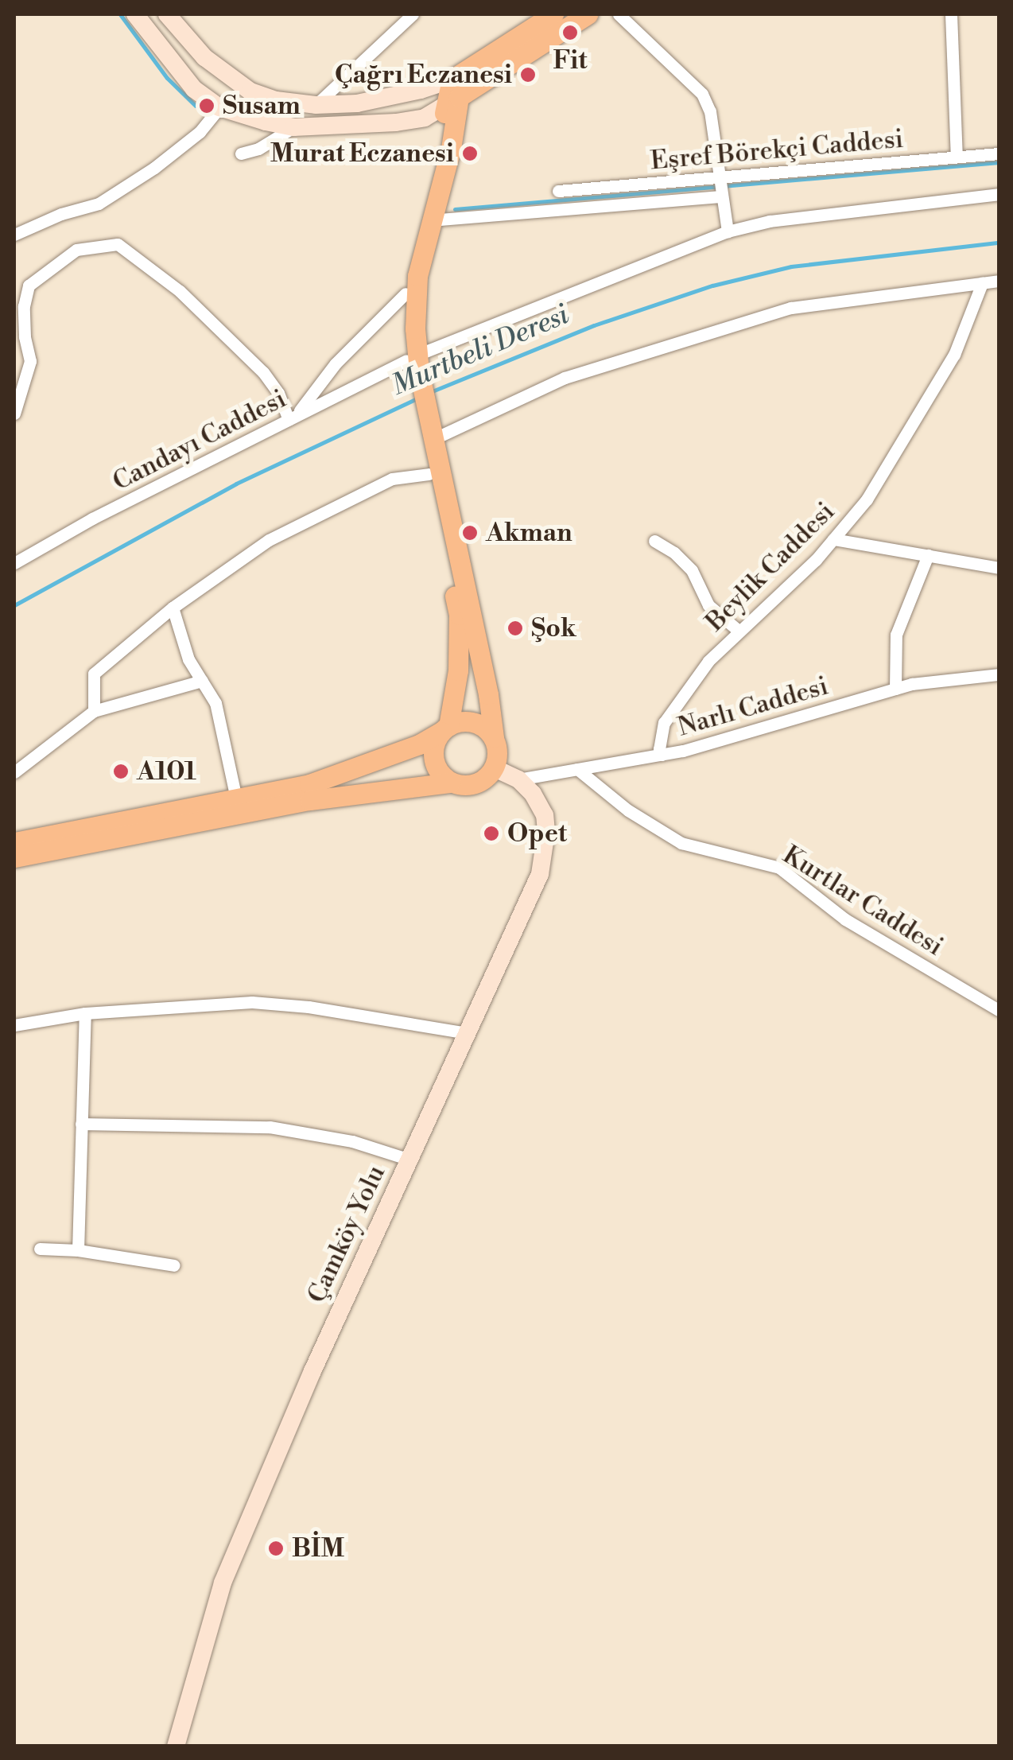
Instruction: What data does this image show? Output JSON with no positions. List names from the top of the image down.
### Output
{
  "streets": {
    "main road": ["Çamköy Yolu"],
    "street": [
      "Eşref Börekçi Caddesi",
      "Candayı Caddesi",
      "Beylik Caddesi",
      "Narlı Caddesi",
      "Kurtlar Caddesi"
    ]
  },
  "crossings": [
    ["Beylik Caddesi", "Narlı Caddesi"],
    ["Narlı Caddesi", "Kurtlar Caddesi"],
    ["Narlı Caddesi", "Çamköy Yolu"]
  ],
  "water": ["Murtbeli Deresi"],
  "places": [
    "Fit",
    "Çağrı Eczanesi",
    "Susam",
    "Murat Eczanesi",
    "Akman",
    "Şok",
    "A101",
    "Opet",
    "BİM"
  ]
}
